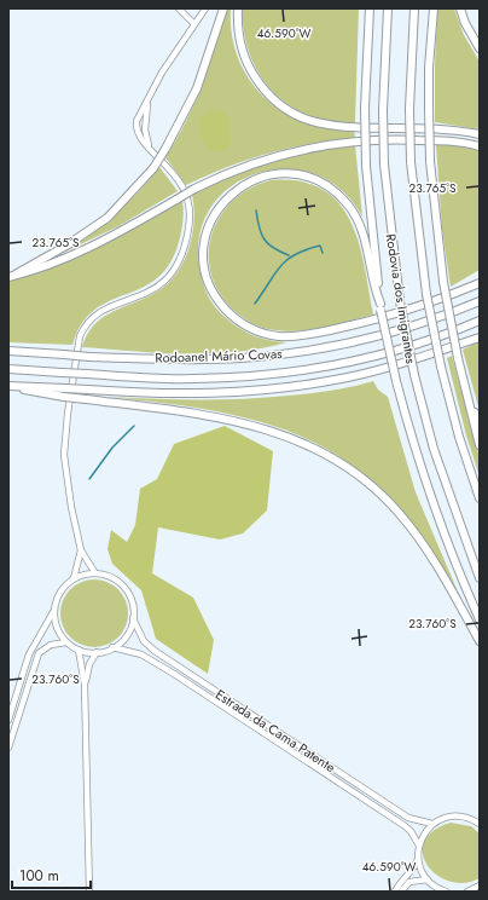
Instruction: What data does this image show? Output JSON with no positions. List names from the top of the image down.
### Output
{
  "streets": {
    "highway": ["Rodovia dos Imigrantes", "Rodoanel Mário Covas"],
    "main road": ["Estrada da Cama Patente"]
  },
  "scale_bar": "100 m",
  "coordinates": ["46.590°W", "23.765°S", "23.760°S"]
}
